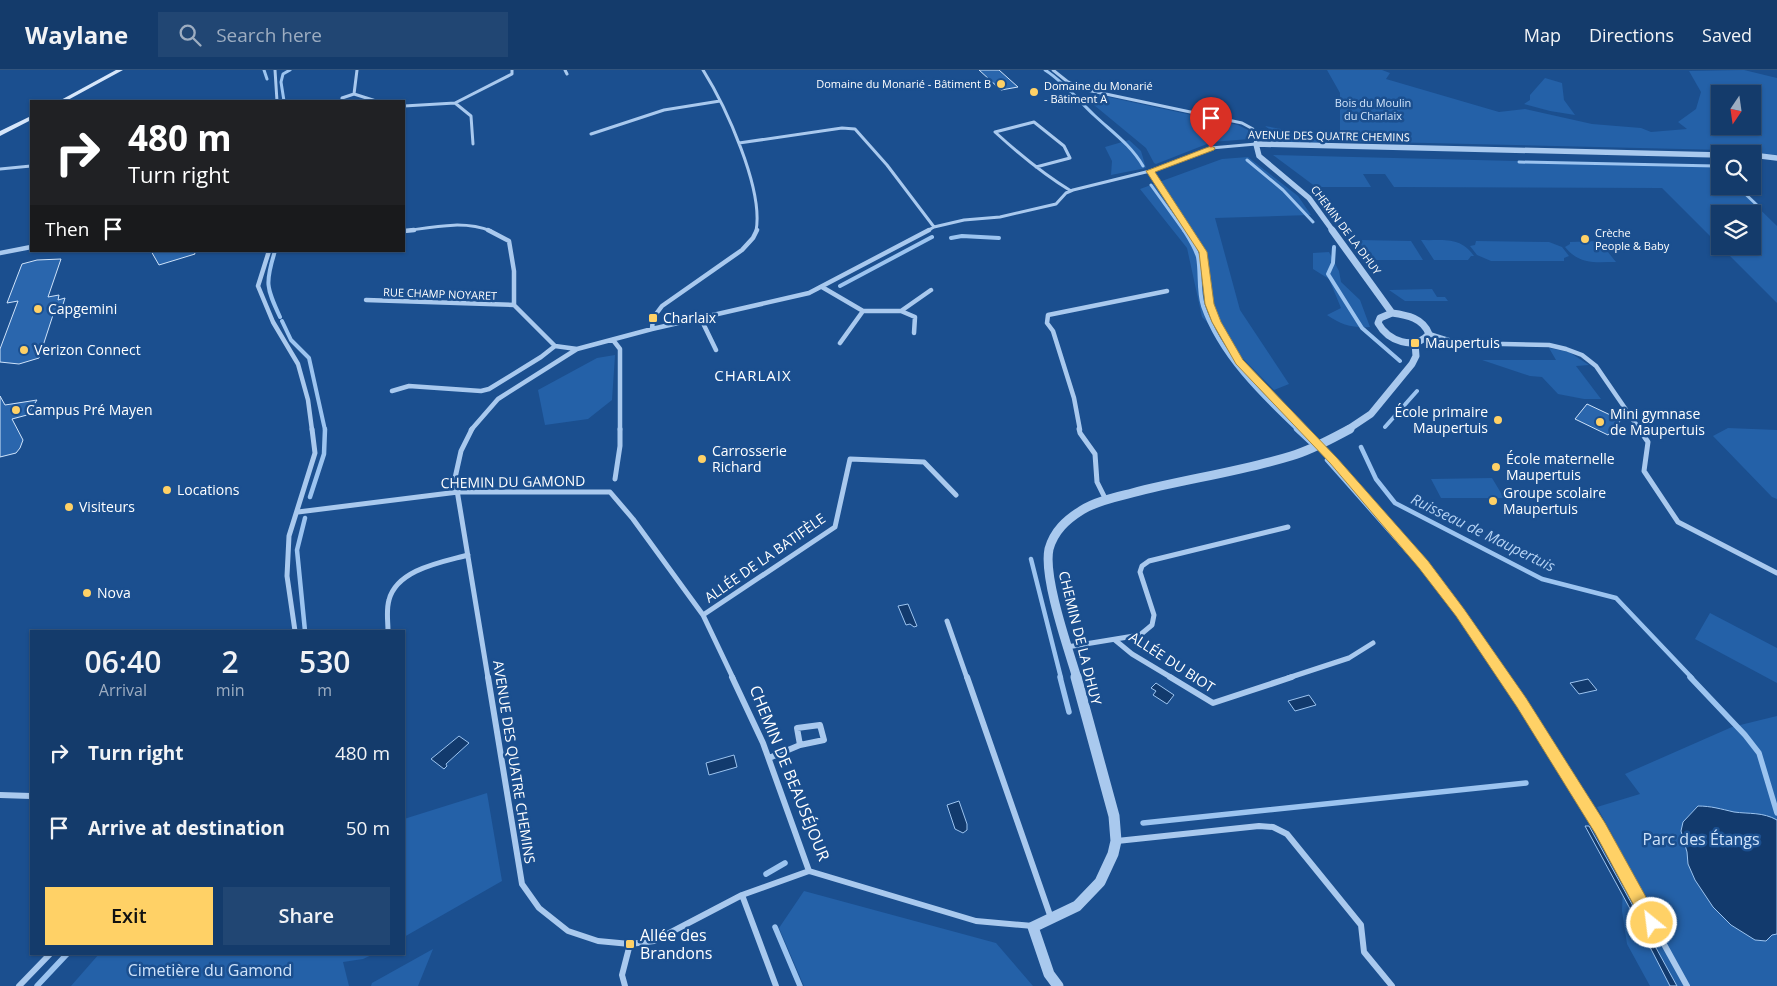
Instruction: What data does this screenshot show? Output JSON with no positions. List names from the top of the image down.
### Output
{
  "streets": {
    "street": [
      "AVENUE DES QUATRE CHEMINS",
      "CHEMIN DE LA DHUY",
      "RUE CHAMP NOYARET",
      "CHEMIN DU GAMOND",
      "ALLÉE DE LA BATIFÈLE",
      "ALLÉE DU BIOT",
      "CHEMIN DE BEAUSÉJOUR"
    ]
  },
  "crossings": [
    ["AVENUE DES QUATRE CHEMINS", "CHEMIN DE LA DHUY"],
    ["AVENUE DES QUATRE CHEMINS", "CHEMIN DU GAMOND"],
    ["AVENUE DES QUATRE CHEMINS", "CHEMIN DE BEAUSÉJOUR"],
    ["CHEMIN DE LA DHUY", "ALLÉE DU BIOT"],
    ["CHEMIN DE LA DHUY", "CHEMIN DE BEAUSÉJOUR"],
    ["CHEMIN DU GAMOND", "CHEMIN DE BEAUSÉJOUR"],
    ["ALLÉE DE LA BATIFÈLE", "CHEMIN DE BEAUSÉJOUR"]
  ],
  "districts": ["CHARLAIX"],
  "water": ["Ruisseau de Maupertuis"],
  "parks": ["Bois du Moulin du Charlaix", "Parc des Étangs", "Cimetière du Gamond"],
  "places": {
    "other": [
      "Domaine du Monarié - Bâtiment B",
      "Domaine du Monarié - Bâtiment A",
      "Crèche People & Baby",
      "Capgemini",
      "Verizon Connect",
      "Campus Pré Mayen",
      "École primaire Maupertuis",
      "Mini gymnase de Maupertuis",
      "Carrosserie Richard",
      "École maternelle Maupertuis",
      "Locations",
      "Groupe scolaire Maupertuis",
      "Visiteurs",
      "Nova"
    ],
    "transit": ["Charlaix", "Maupertuis", "Allée des Brandons"]
  },
  "north": "bottom",
  "page": {
    "header": "Waylane",
    "search": "Search here",
    "nav": ["Map", "Directions", "Saved"],
    "turn": ["480 m", "Turn right"],
    "then": "Then",
    "eta": [
      "06:40",
      "Arrival",
      "2",
      "min",
      "530",
      "m"
    ],
    "list": [
      {
        "name": "Turn right",
        "value": "480 m"
      },
      {
        "name": "Arrive at destination",
        "value": "50 m"
      }
    ],
    "buttons": ["Exit", "Share"]
  }
}
